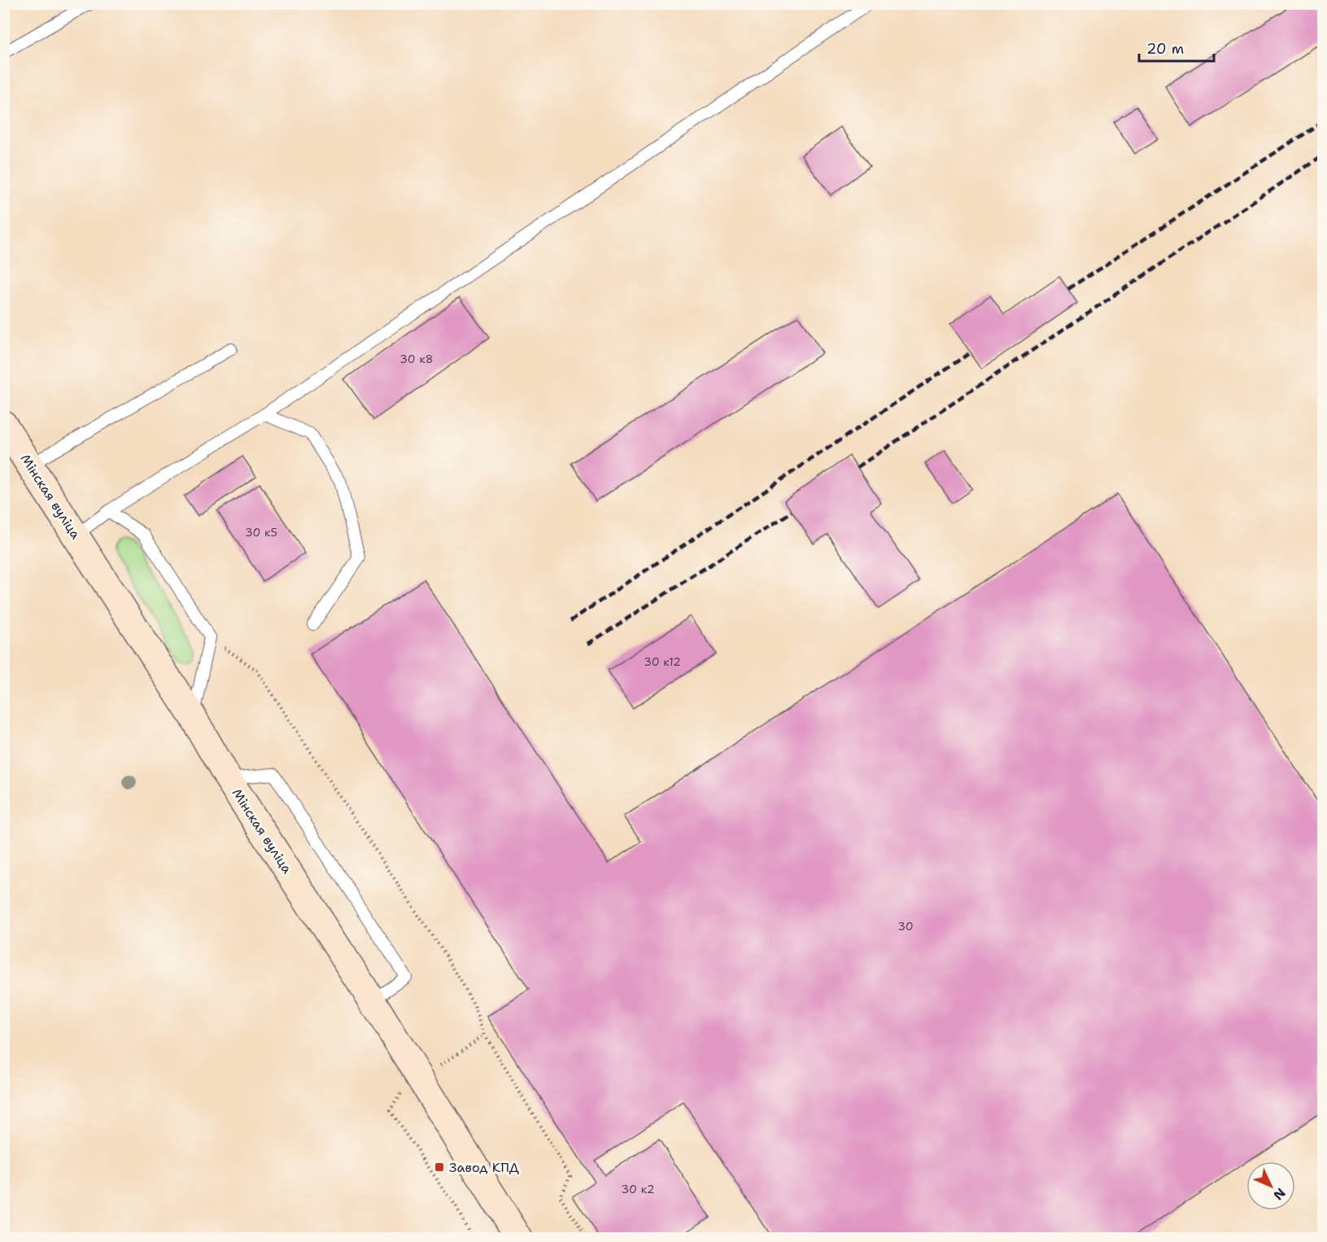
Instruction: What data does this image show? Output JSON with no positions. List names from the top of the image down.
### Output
{
  "streets": {
    "main road": ["Мінская вуліца"]
  },
  "places": {
    "transit": ["Завод КПД"]
  },
  "house_numbers": [
    "30 к8",
    "30 к5",
    "30 к12",
    "30",
    "30 к2"
  ],
  "scale_bar": "20 m",
  "north": "bottom right"
}
